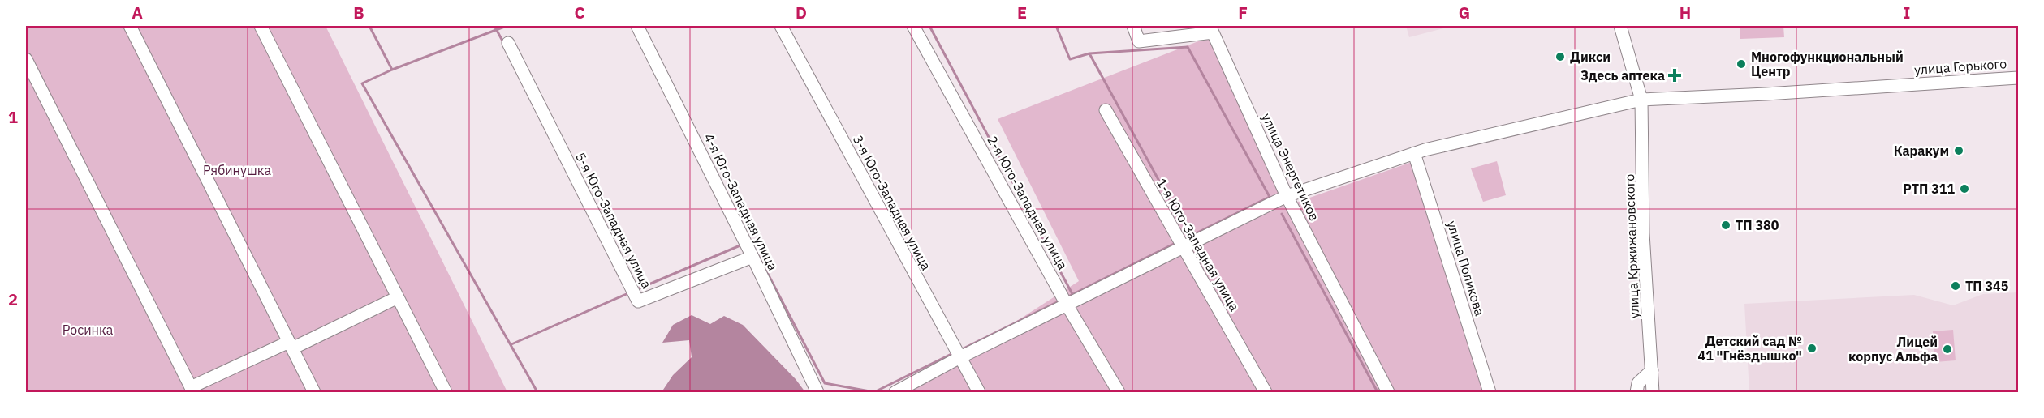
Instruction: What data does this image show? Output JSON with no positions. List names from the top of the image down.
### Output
{
  "streets": {
    "street": [
      "улица Горького",
      "улица Энергетиков",
      "4-я Юго-Западная улица",
      "3-я Юго-Западная улица",
      "2-я Юго-Западная улица",
      "5-я Юго-Западная улица",
      "1-я Юго-Западная улица",
      "улица Кржижановского",
      "улица Поликова"
    ]
  },
  "crossings": [
    ["улица Горького", "улица Энергетиков"],
    ["улица Горького", "3-я Юго-Западная улица"],
    ["улица Горького", "2-я Юго-Западная улица"],
    ["улица Горького", "1-я Юго-Западная улица"],
    ["улица Горького", "улица Кржижановского"],
    ["улица Горького", "улица Поликова"],
    ["4-я Юго-Западная улица", "5-я Юго-Западная улица"]
  ],
  "parks": ["Рябинушка", "Росинка"],
  "places": {
    "other": [
      "Дикси",
      "Многофункциональный Центр",
      "Каракум",
      "РТП 311",
      "ТП 380",
      "ТП 345",
      "Детский сад № 41 \"Гнёздышко\"",
      "Лицей корпус Альфа"
    ],
    "health": ["Здесь аптека"]
  },
  "grid": {
    "columns": [
      "A",
      "B",
      "C",
      "D",
      "E",
      "F",
      "G",
      "H",
      "I"
    ],
    "rows": ["1", "2"]
  }
}
